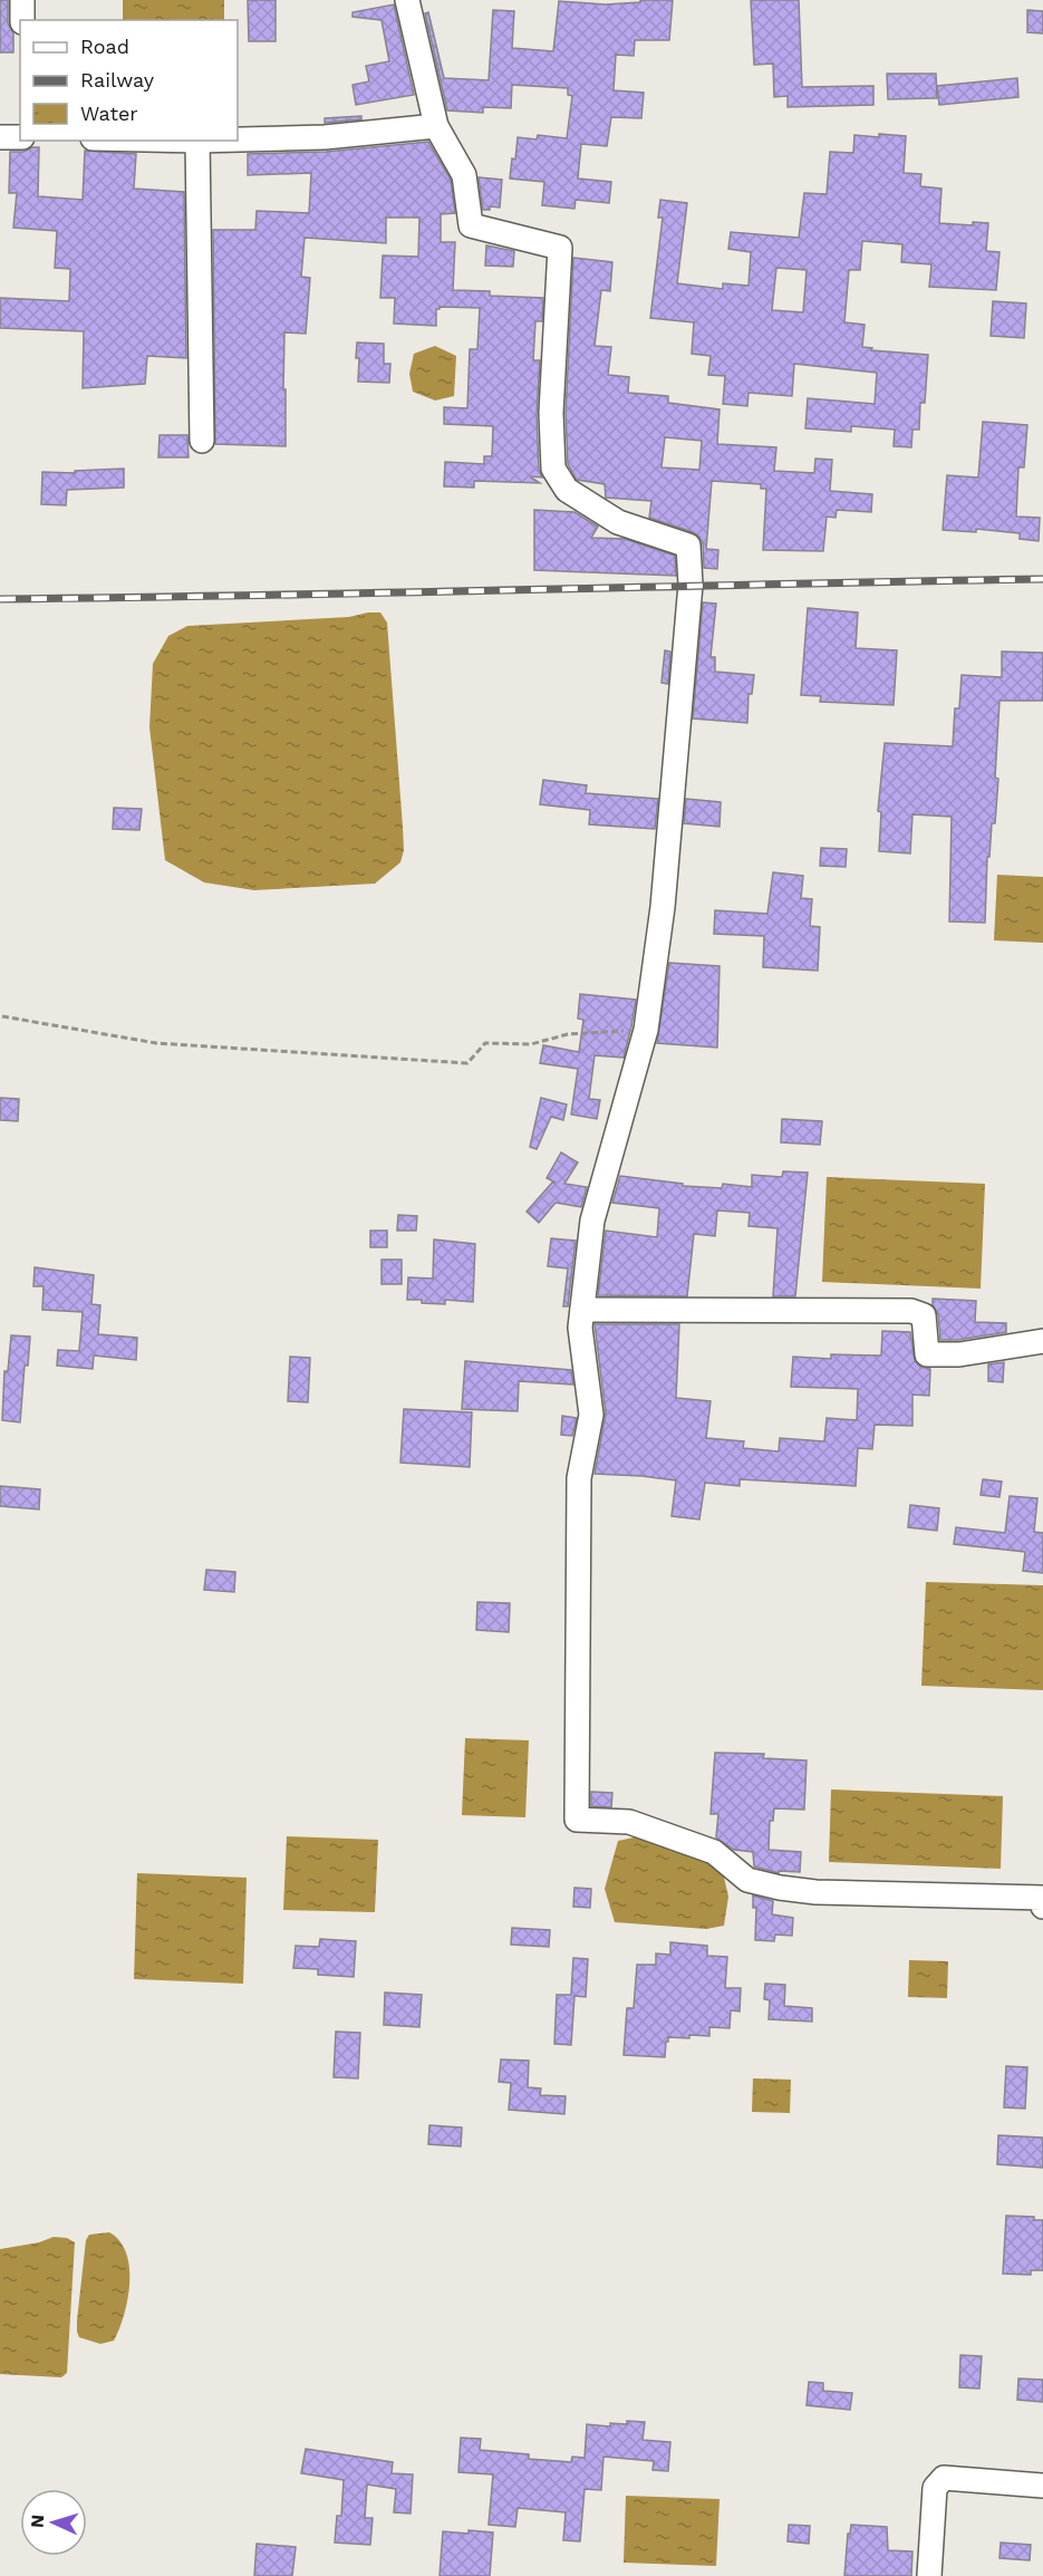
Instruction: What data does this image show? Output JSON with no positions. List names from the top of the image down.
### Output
{
  "legend": ["Road", "Railway", "Water"],
  "north": "left"
}
